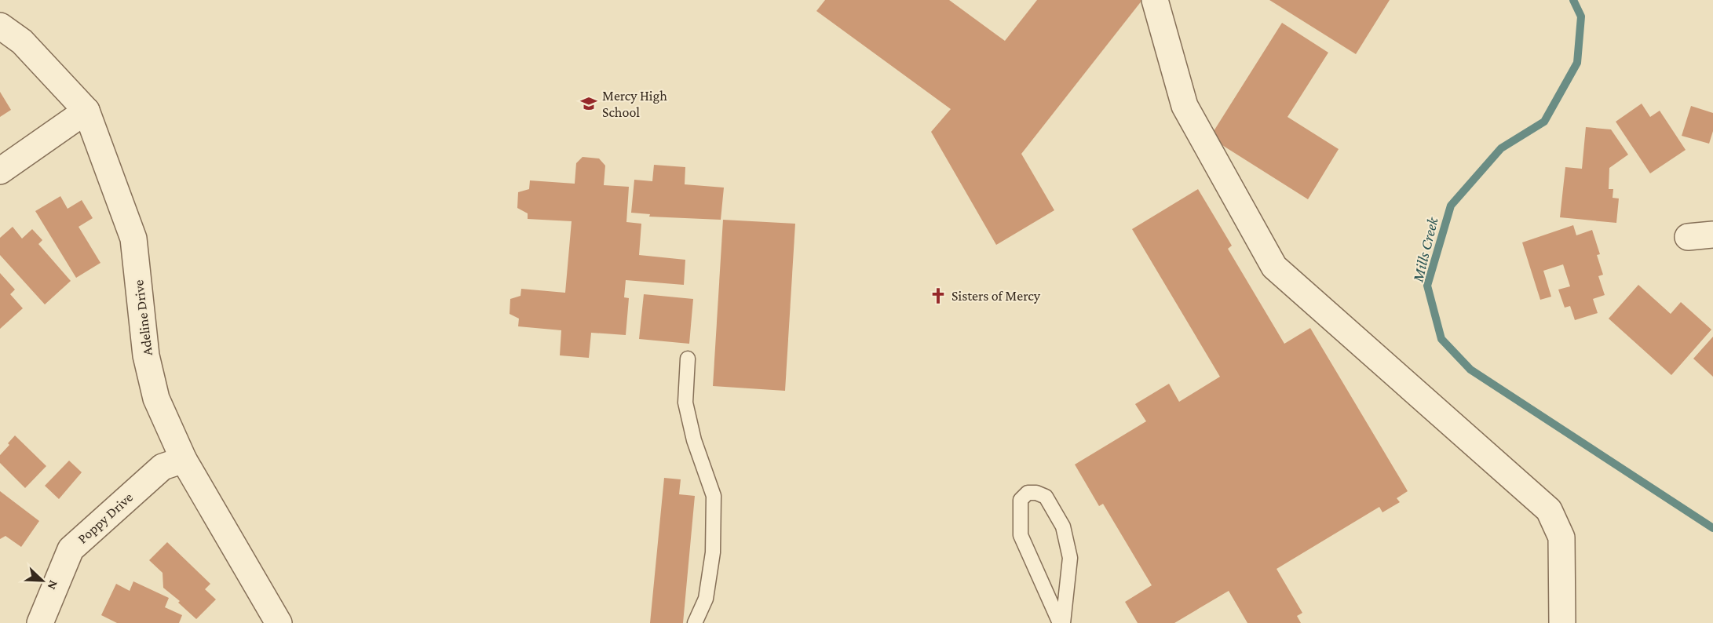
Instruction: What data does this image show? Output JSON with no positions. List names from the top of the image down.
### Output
{
  "streets": {
    "street": ["Adeline Drive", "Poppy Drive"]
  },
  "crossings": [
    ["Adeline Drive", "Poppy Drive"]
  ],
  "water": ["Mills Creek"],
  "places": {
    "school or university": ["Mercy High School"],
    "church": ["Sisters of Mercy"]
  },
  "north": "bottom right"
}
